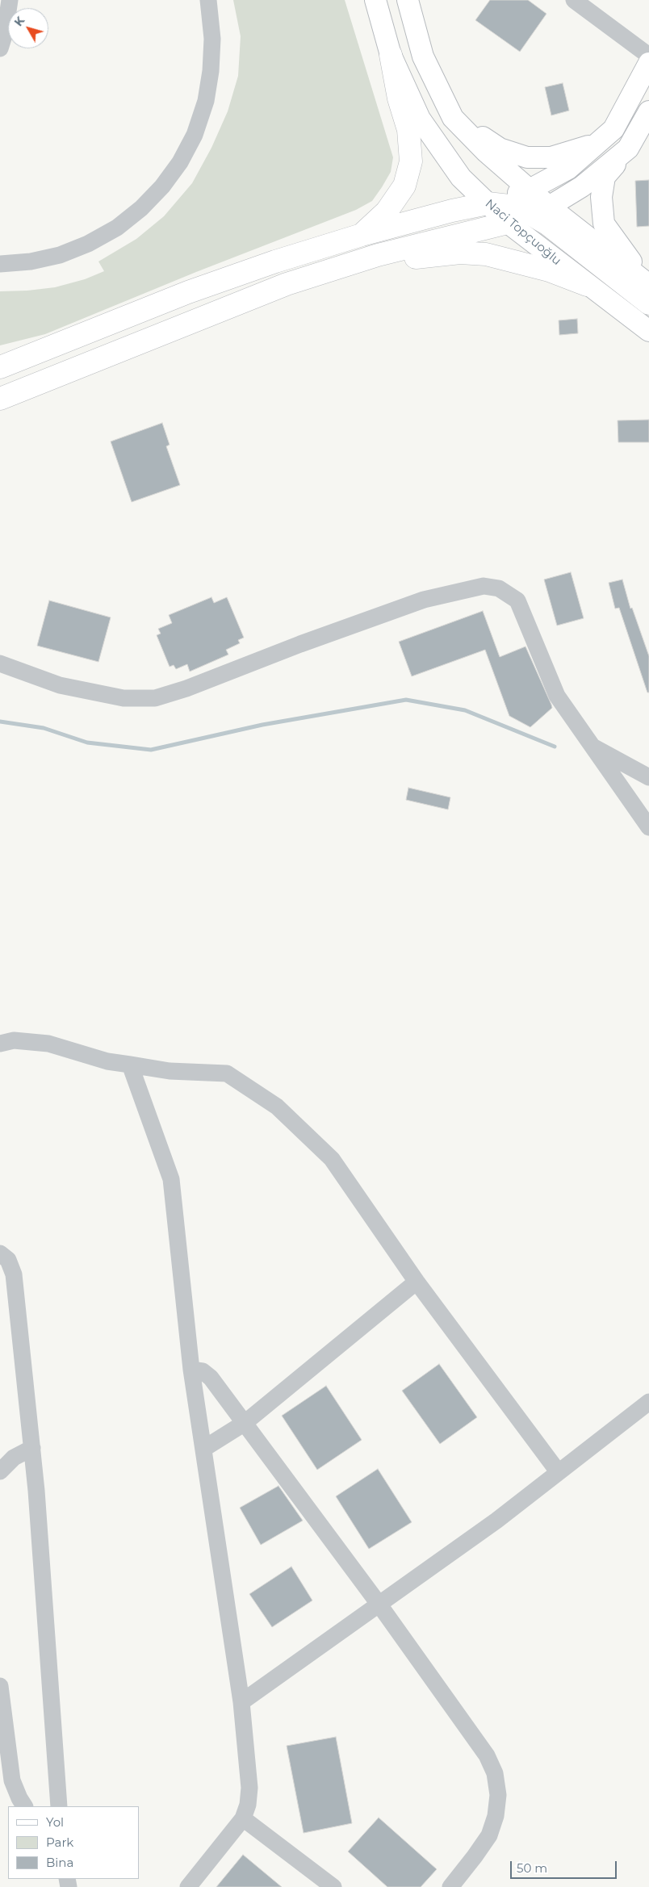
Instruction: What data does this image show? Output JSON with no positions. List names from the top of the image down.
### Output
{
  "streets": {
    "main road": ["Naci Topçuoğlu"]
  },
  "legend": ["Yol", "Park", "Bina"],
  "scale_bar": "50 m",
  "north": "top left"
}
